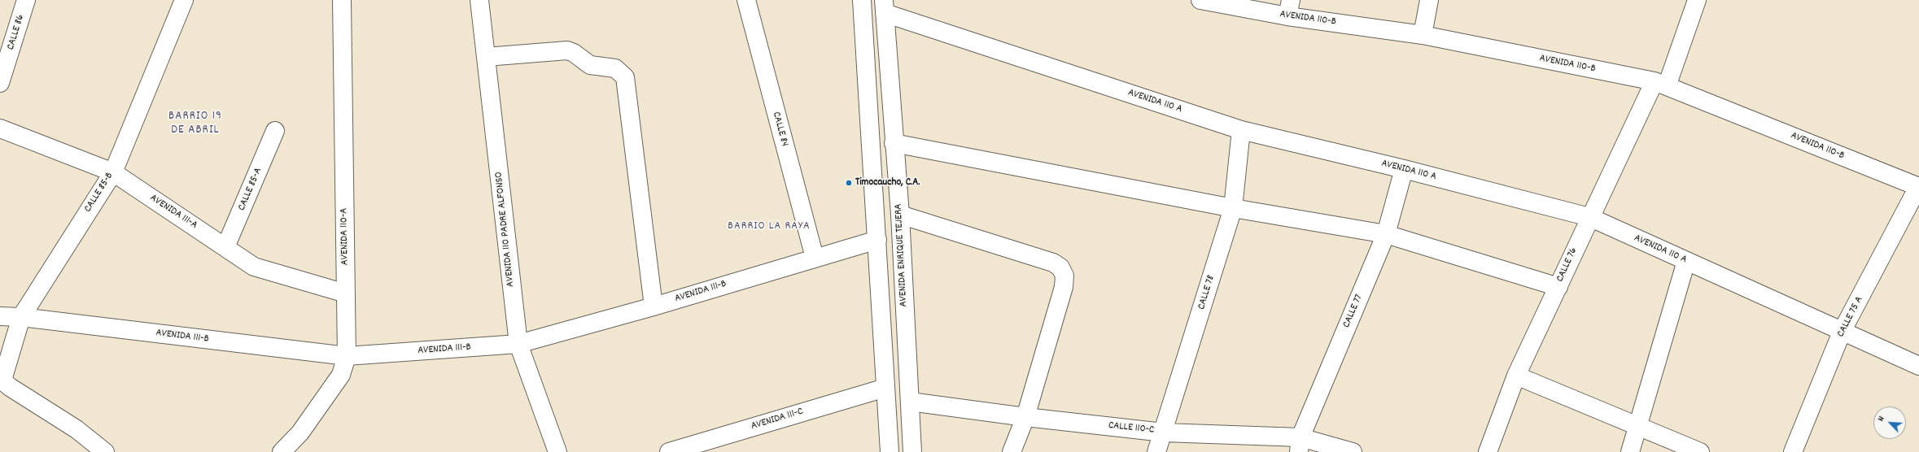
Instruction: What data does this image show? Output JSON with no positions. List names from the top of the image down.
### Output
{
  "streets": {
    "street": [
      "AVENIDA 110-B",
      "CALLE 86",
      "AVENIDA 110 A",
      "CALLE 84",
      "CALLE 85-A",
      "CALLE 85-B",
      "AVENIDA 111-A",
      "AVENIDA 110 PADRE ALFONSO",
      "AVENIDA 110-A",
      "AVENIDA ENRIQUE TEJERA",
      "CALLE 76",
      "AVENIDA 111-B",
      "CALLE 78",
      "CALLE 77",
      "CALLE 75 A",
      "AVENIDA 111-C",
      "CALLE 110-C"
    ]
  },
  "crossings": [
    ["AVENIDA 110-B", "CALLE 76"],
    ["AVENIDA 110-B", "CALLE 75 A"],
    ["AVENIDA 110 A", "AVENIDA ENRIQUE TEJERA"],
    ["AVENIDA 110 A", "CALLE 76"],
    ["AVENIDA 110 A", "CALLE 78"],
    ["AVENIDA 110 A", "CALLE 77"],
    ["AVENIDA 110 A", "CALLE 75 A"],
    ["CALLE 84", "AVENIDA 111-B"],
    ["CALLE 85-A", "AVENIDA 111-A"],
    ["CALLE 85-B", "AVENIDA 111-A"],
    ["CALLE 85-B", "AVENIDA 111-B"],
    ["AVENIDA 111-A", "AVENIDA 110-A"],
    ["AVENIDA 110 PADRE ALFONSO", "AVENIDA 111-B"],
    ["AVENIDA 110-A", "AVENIDA 111-B"],
    ["AVENIDA ENRIQUE TEJERA", "CALLE 110-C"],
    ["CALLE 78", "CALLE 110-C"],
    ["CALLE 77", "CALLE 110-C"]
  ],
  "districts": ["BARRIO 19 DE ABRIL", "BARRIO LA RAYA"],
  "places": ["Timocaucho, C.A."],
  "north": "top left"
}
